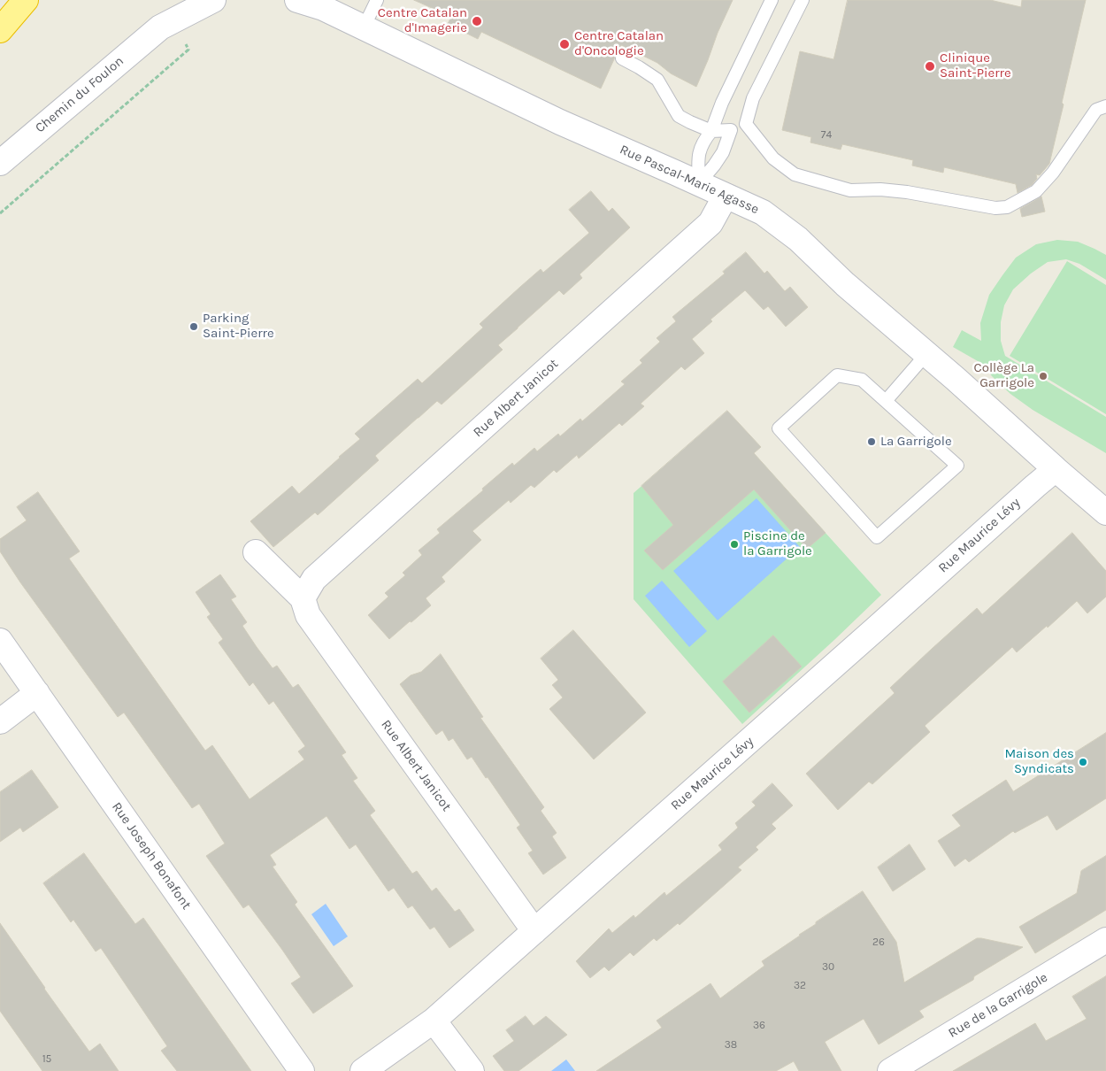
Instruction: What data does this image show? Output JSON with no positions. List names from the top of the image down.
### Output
{
  "streets": {
    "street": [
      "Chemin du Foulon",
      "Rue Pascal-Marie Agasse",
      "Rue Albert Janicot",
      "Rue Maurice Lévy",
      "Rue Joseph Bonafont",
      "Rue de la Garrigole"
    ]
  },
  "crossings": [
    ["Rue Pascal-Marie Agasse", "Rue Albert Janicot"],
    ["Rue Pascal-Marie Agasse", "Rue Maurice Lévy"],
    ["Rue Albert Janicot", "Rue Maurice Lévy"]
  ],
  "places": [
    "Centre Catalan d'Imagerie",
    "Centre Catalan d'Oncologie",
    "Clinique Saint-Pierre",
    "Parking Saint-Pierre",
    "Collège La Garrigole",
    "La Garrigole",
    "Piscine de la Garrigole",
    "Maison des Syndicats"
  ],
  "house_numbers": [
    "74",
    "26",
    "30",
    "32",
    "36",
    "38",
    "15"
  ]
}
